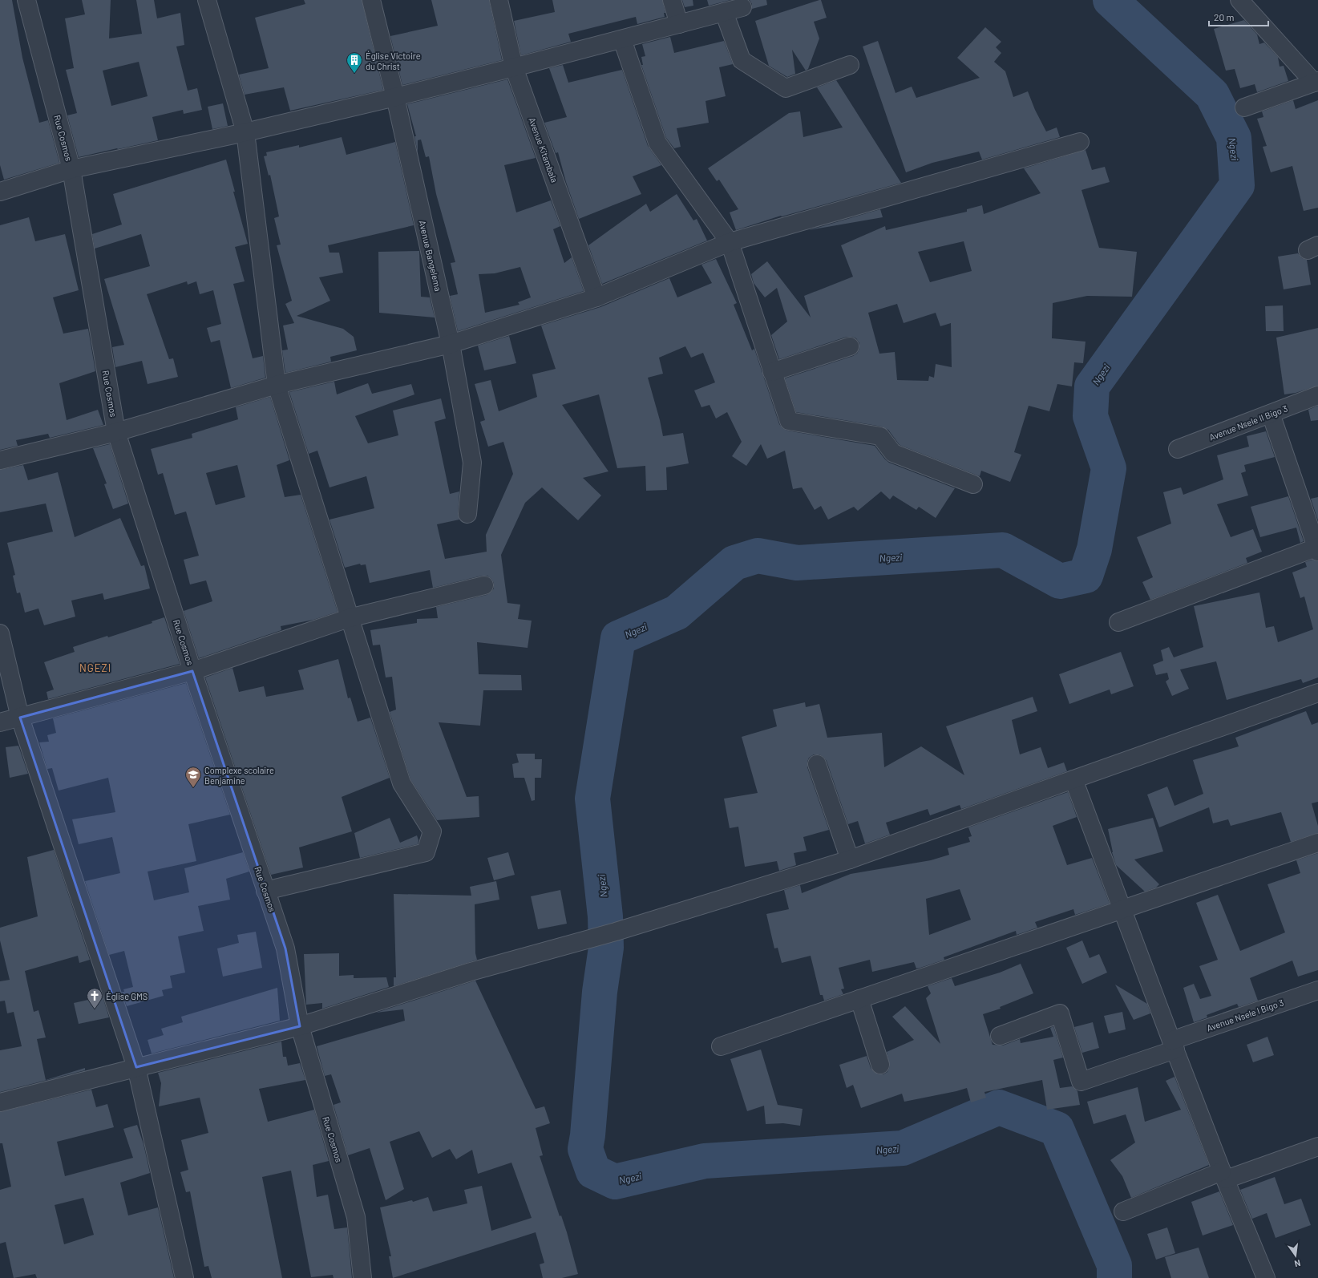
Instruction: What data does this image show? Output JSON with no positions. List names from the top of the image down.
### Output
{
  "streets": {
    "street": [
      "Rue Cosmos",
      "Avenue Kitambala",
      "Avenue Bangelema",
      "Avenue Nsele II Bigo 3",
      "Avenue Nsele I Bigo 3"
    ]
  },
  "districts": ["NGEZI"],
  "water": ["Ngezi"],
  "places": {
    "building": ["Église Victoire du Christ"],
    "school or university": ["Complexe scolaire Benjamine"],
    "church": ["Église GMS"]
  },
  "scale_bar": "20 m",
  "north": "bottom"
}
